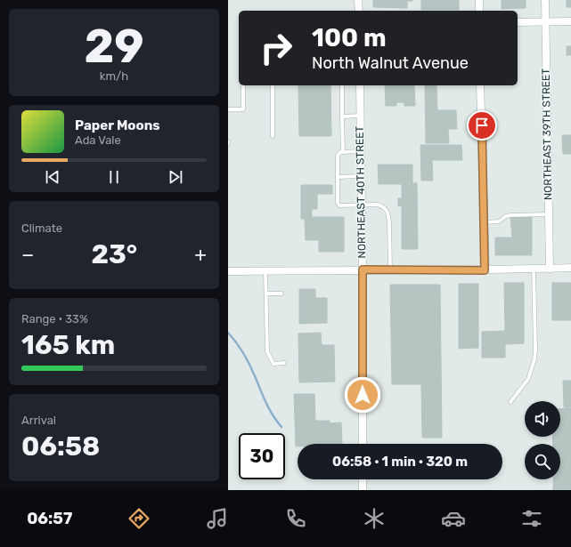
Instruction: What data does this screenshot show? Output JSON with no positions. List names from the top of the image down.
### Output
{
  "streets": {
    "street": ["NORTHEAST 39TH STREET", "NORTHEAST 40TH STREET"]
  },
  "page": {
    "tile": [
      ["29", "km/h"],
      "Climate",
      ["Range · 33%", "165 km"],
      ["Arrival", "06:58"]
    ],
    "turn": ["100 m", "North Walnut Avenue"],
    "song": ["Paper Moons", "Ada Vale"],
    "heat": ["−", "23°", "+"],
    "limit": "30",
    "trip": "06:58 · 1 min · 320 m",
    "tabs": "06:57"
  }
}
